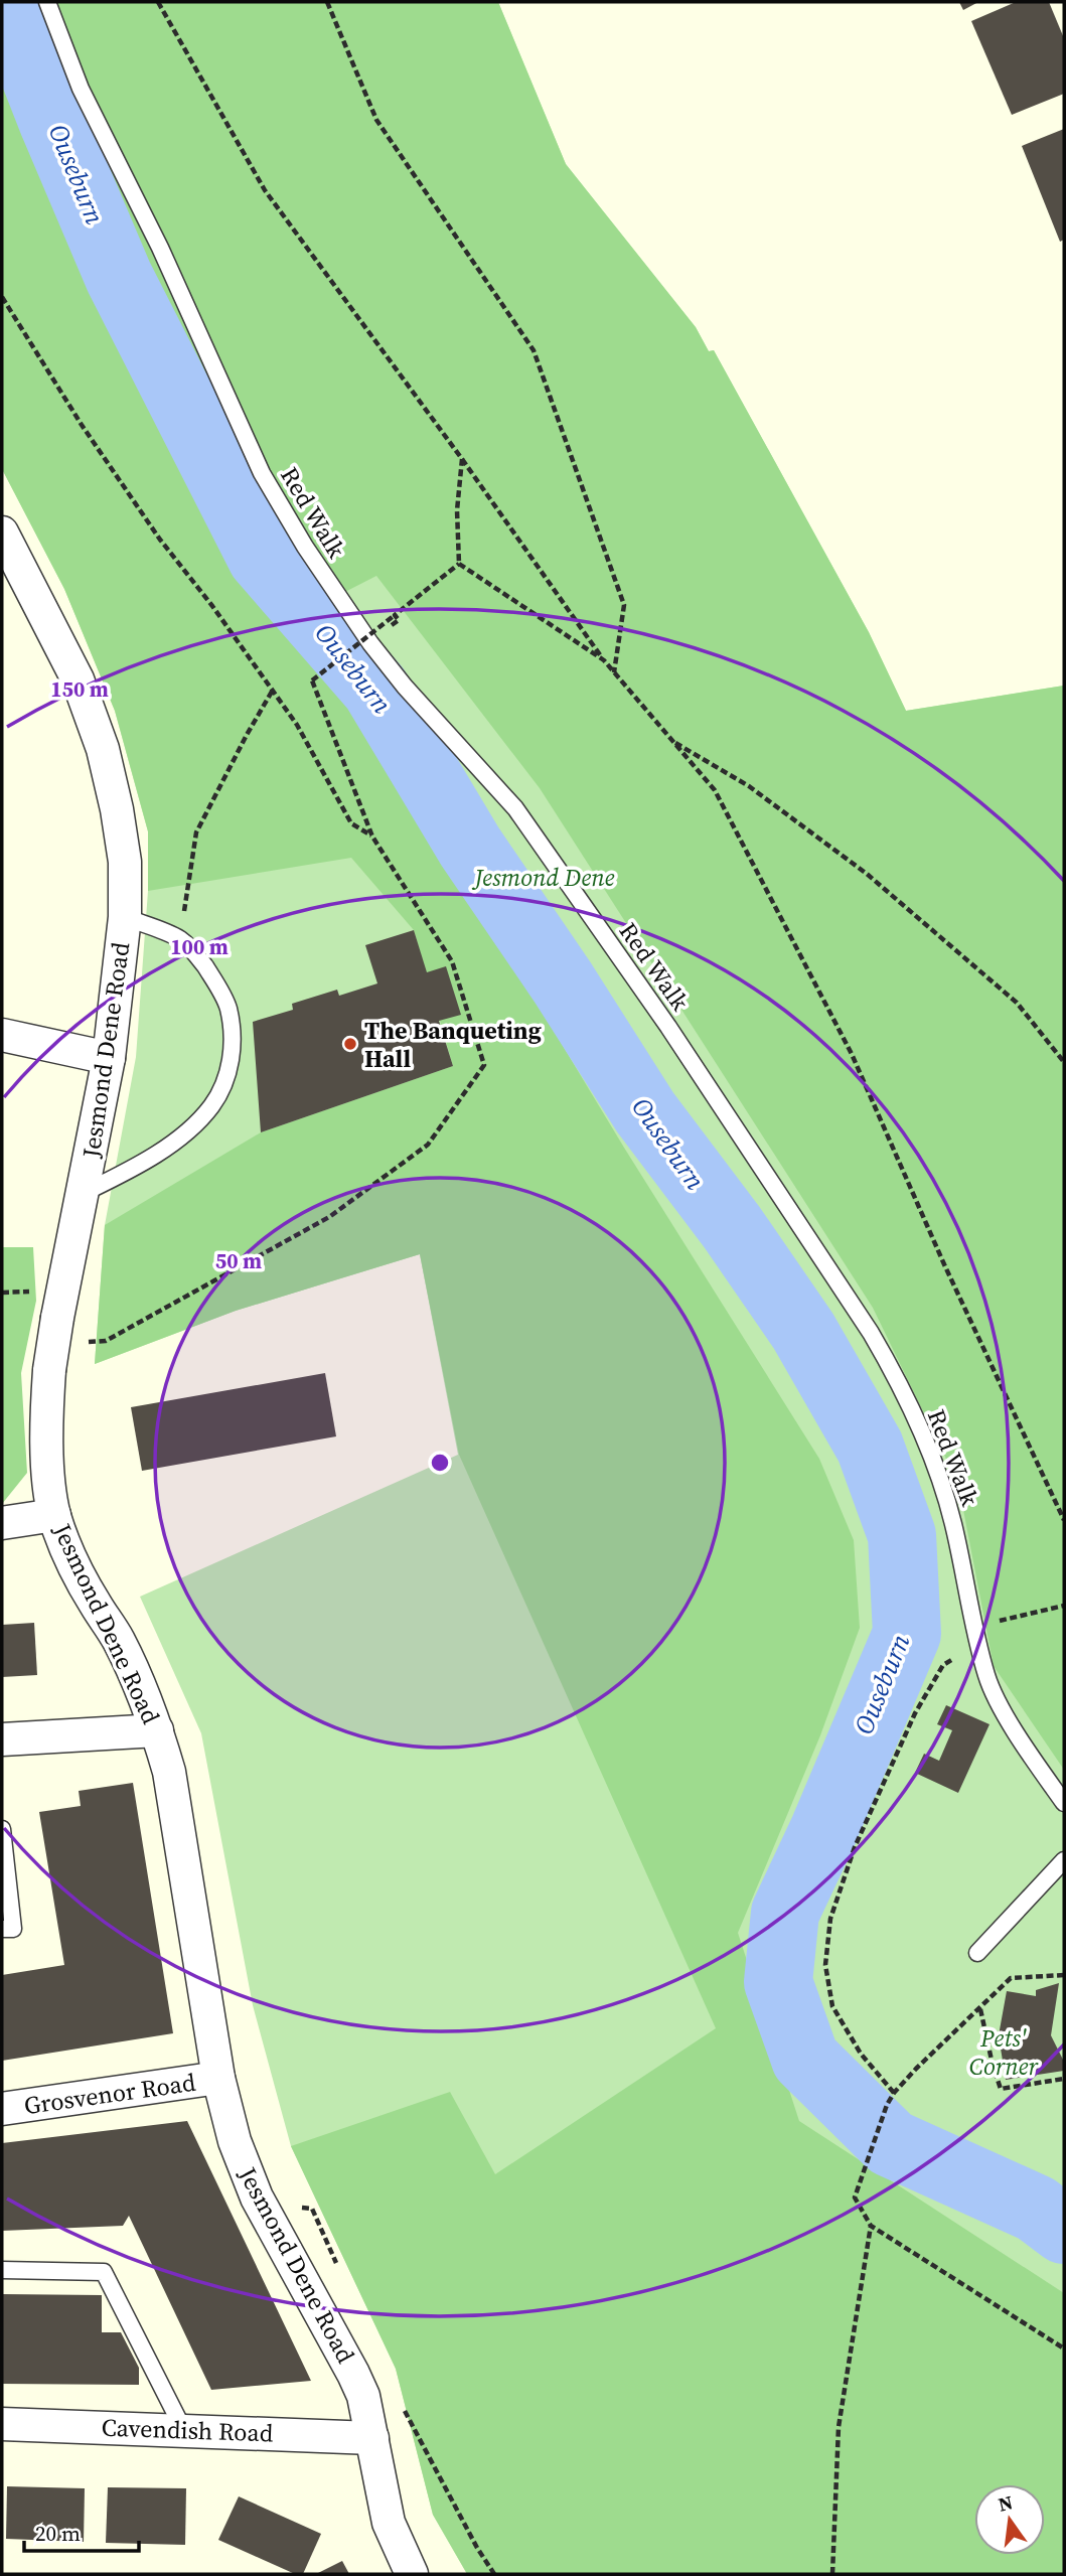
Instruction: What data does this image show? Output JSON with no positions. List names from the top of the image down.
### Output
{
  "streets": {
    "street": ["Jesmond Dene Road", "Grosvenor Road", "Cavendish Road"],
    "lane": ["Red Walk"]
  },
  "crossings": [
    ["Jesmond Dene Road", "Grosvenor Road"],
    ["Jesmond Dene Road", "Cavendish Road"]
  ],
  "water": ["Ouseburn"],
  "parks": ["Jesmond Dene", "Pets' Corner"],
  "places": ["The Banqueting Hall"],
  "scale_bar": "20 m",
  "north": "top",
  "rings": ["150 m", "100 m", "50 m"]
}
